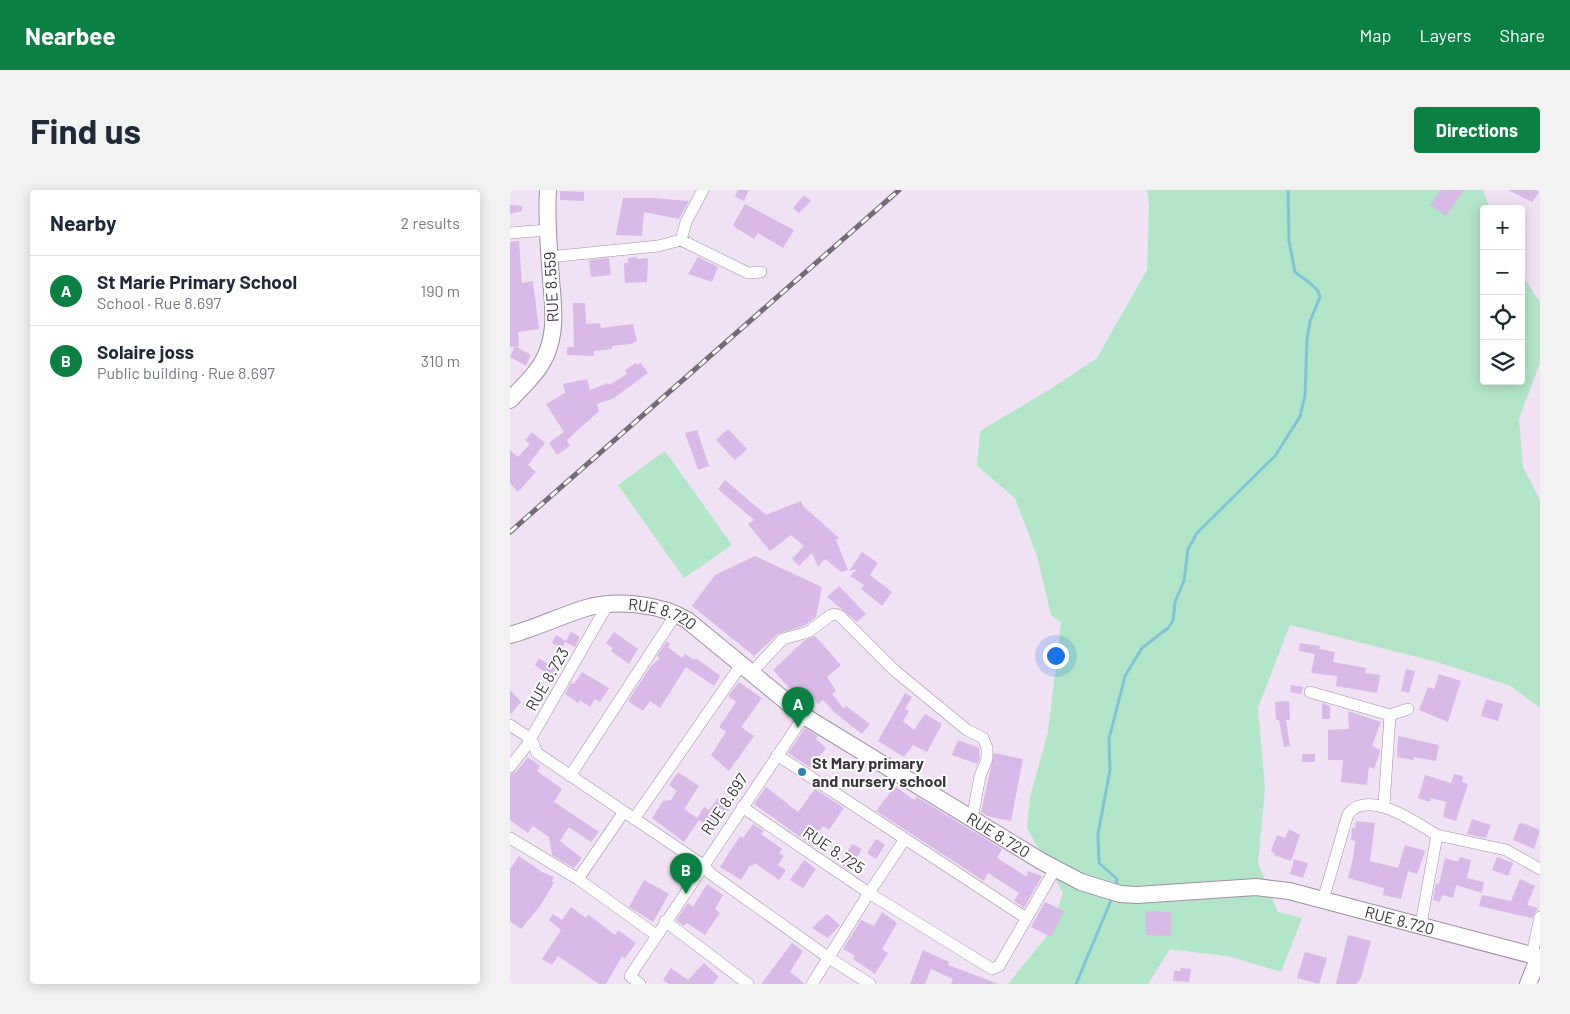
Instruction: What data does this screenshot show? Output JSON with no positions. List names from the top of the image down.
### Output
{
  "streets": {
    "main road": ["RUE 8.559", "RUE 8.720"],
    "street": ["RUE 8.723", "RUE 8.697", "RUE 8.725"]
  },
  "crossings": [
    ["RUE 8.720", "RUE 8.723"],
    ["RUE 8.720", "RUE 8.697"],
    ["RUE 8.697", "RUE 8.725"]
  ],
  "places": ["St Mary primary and nursery school"],
  "page": {
    "header": "Nearbee",
    "nav": ["Map", "Layers", "Share"],
    "buttons": "Directions",
    "title": "Find us",
    "heading": ["Nearby", "2 results"],
    "map_buttons": ["+", "−"],
    "list": [
      {
        "mark": "A",
        "name": "St Marie Primary School",
        "note": "School · Rue 8.697",
        "value": "190 m"
      },
      {
        "mark": "B",
        "name": "Solaire joss",
        "note": "Public building · Rue 8.697",
        "value": "310 m"
      }
    ],
    "pins": ["A", "B"]
  }
}
